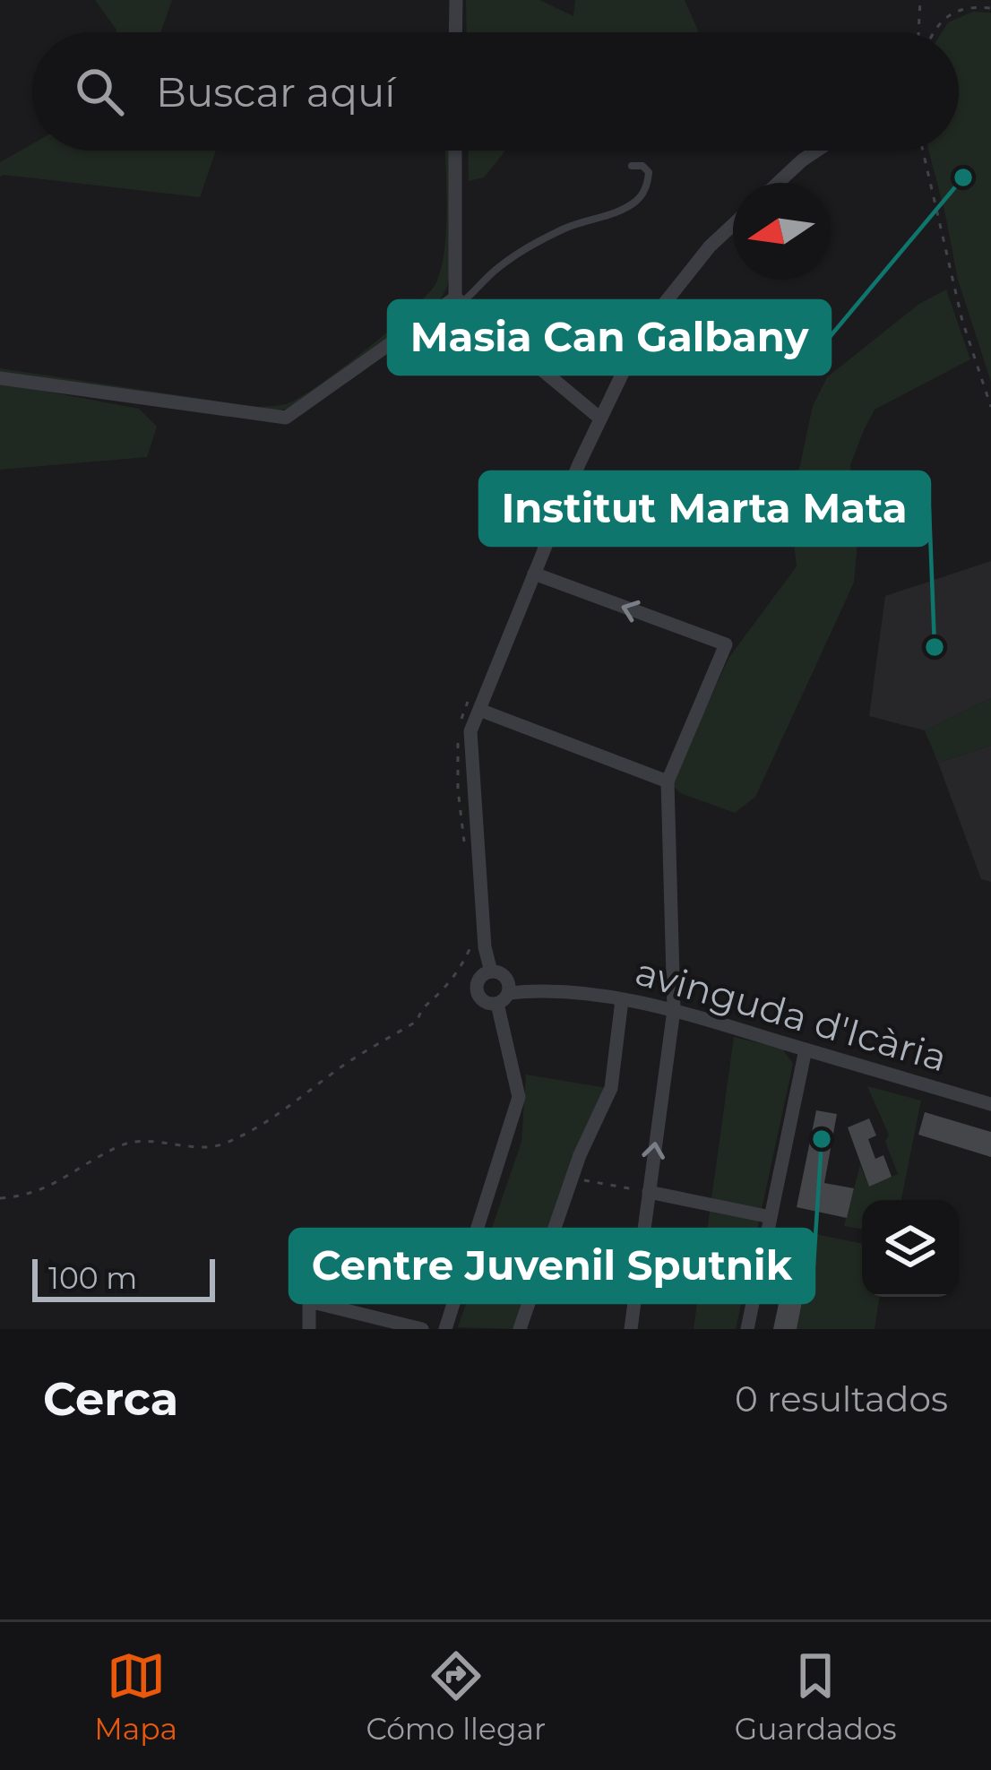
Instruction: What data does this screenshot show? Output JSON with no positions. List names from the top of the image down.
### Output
{
  "streets": {
    "street": ["avinguda d'Icària"]
  },
  "places": ["Masia Can Galbany", "Institut Marta Mata", "Centre Juvenil Sputnik"],
  "scale_bar": "100 m",
  "north": "left",
  "page": {
    "search": "Buscar aquí",
    "scale": "100 m",
    "heading": ["Cerca", "0 resultados"],
    "nav": ["Mapa", "Cómo llegar", "Guardados"]
  }
}
